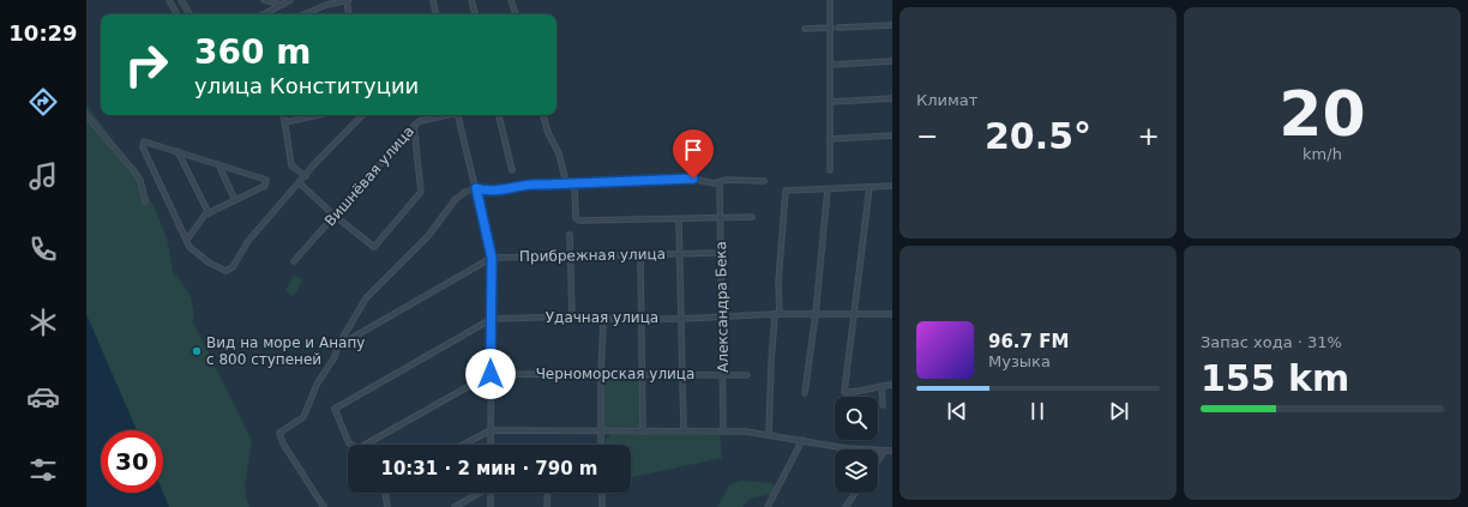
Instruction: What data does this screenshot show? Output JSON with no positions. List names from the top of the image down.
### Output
{
  "streets": {
    "street": [
      "Вишнёвая улица",
      "Прибрежная улица",
      "Александра Бека",
      "Удачная улица",
      "Черноморская улица"
    ]
  },
  "crossings": [
    ["Прибрежная улица", "Александра Бека"],
    ["Александра Бека", "Удачная улица"],
    ["Александра Бека", "Черноморская улица"]
  ],
  "places": ["Вид на море и Анапу с 800 ступеней"],
  "page": {
    "tabs": "10:29",
    "tile": [
      "Климат",
      ["20", "km/h"],
      ["Запас хода · 31%", "155 km"]
    ],
    "turn": ["360 m", "улица Конституции"],
    "heat": ["−", "20.5°", "+"],
    "song": ["96.7 FM", "Музыка"],
    "limit": "30",
    "trip": "10:31 · 2 мин · 790 m"
  }
}
